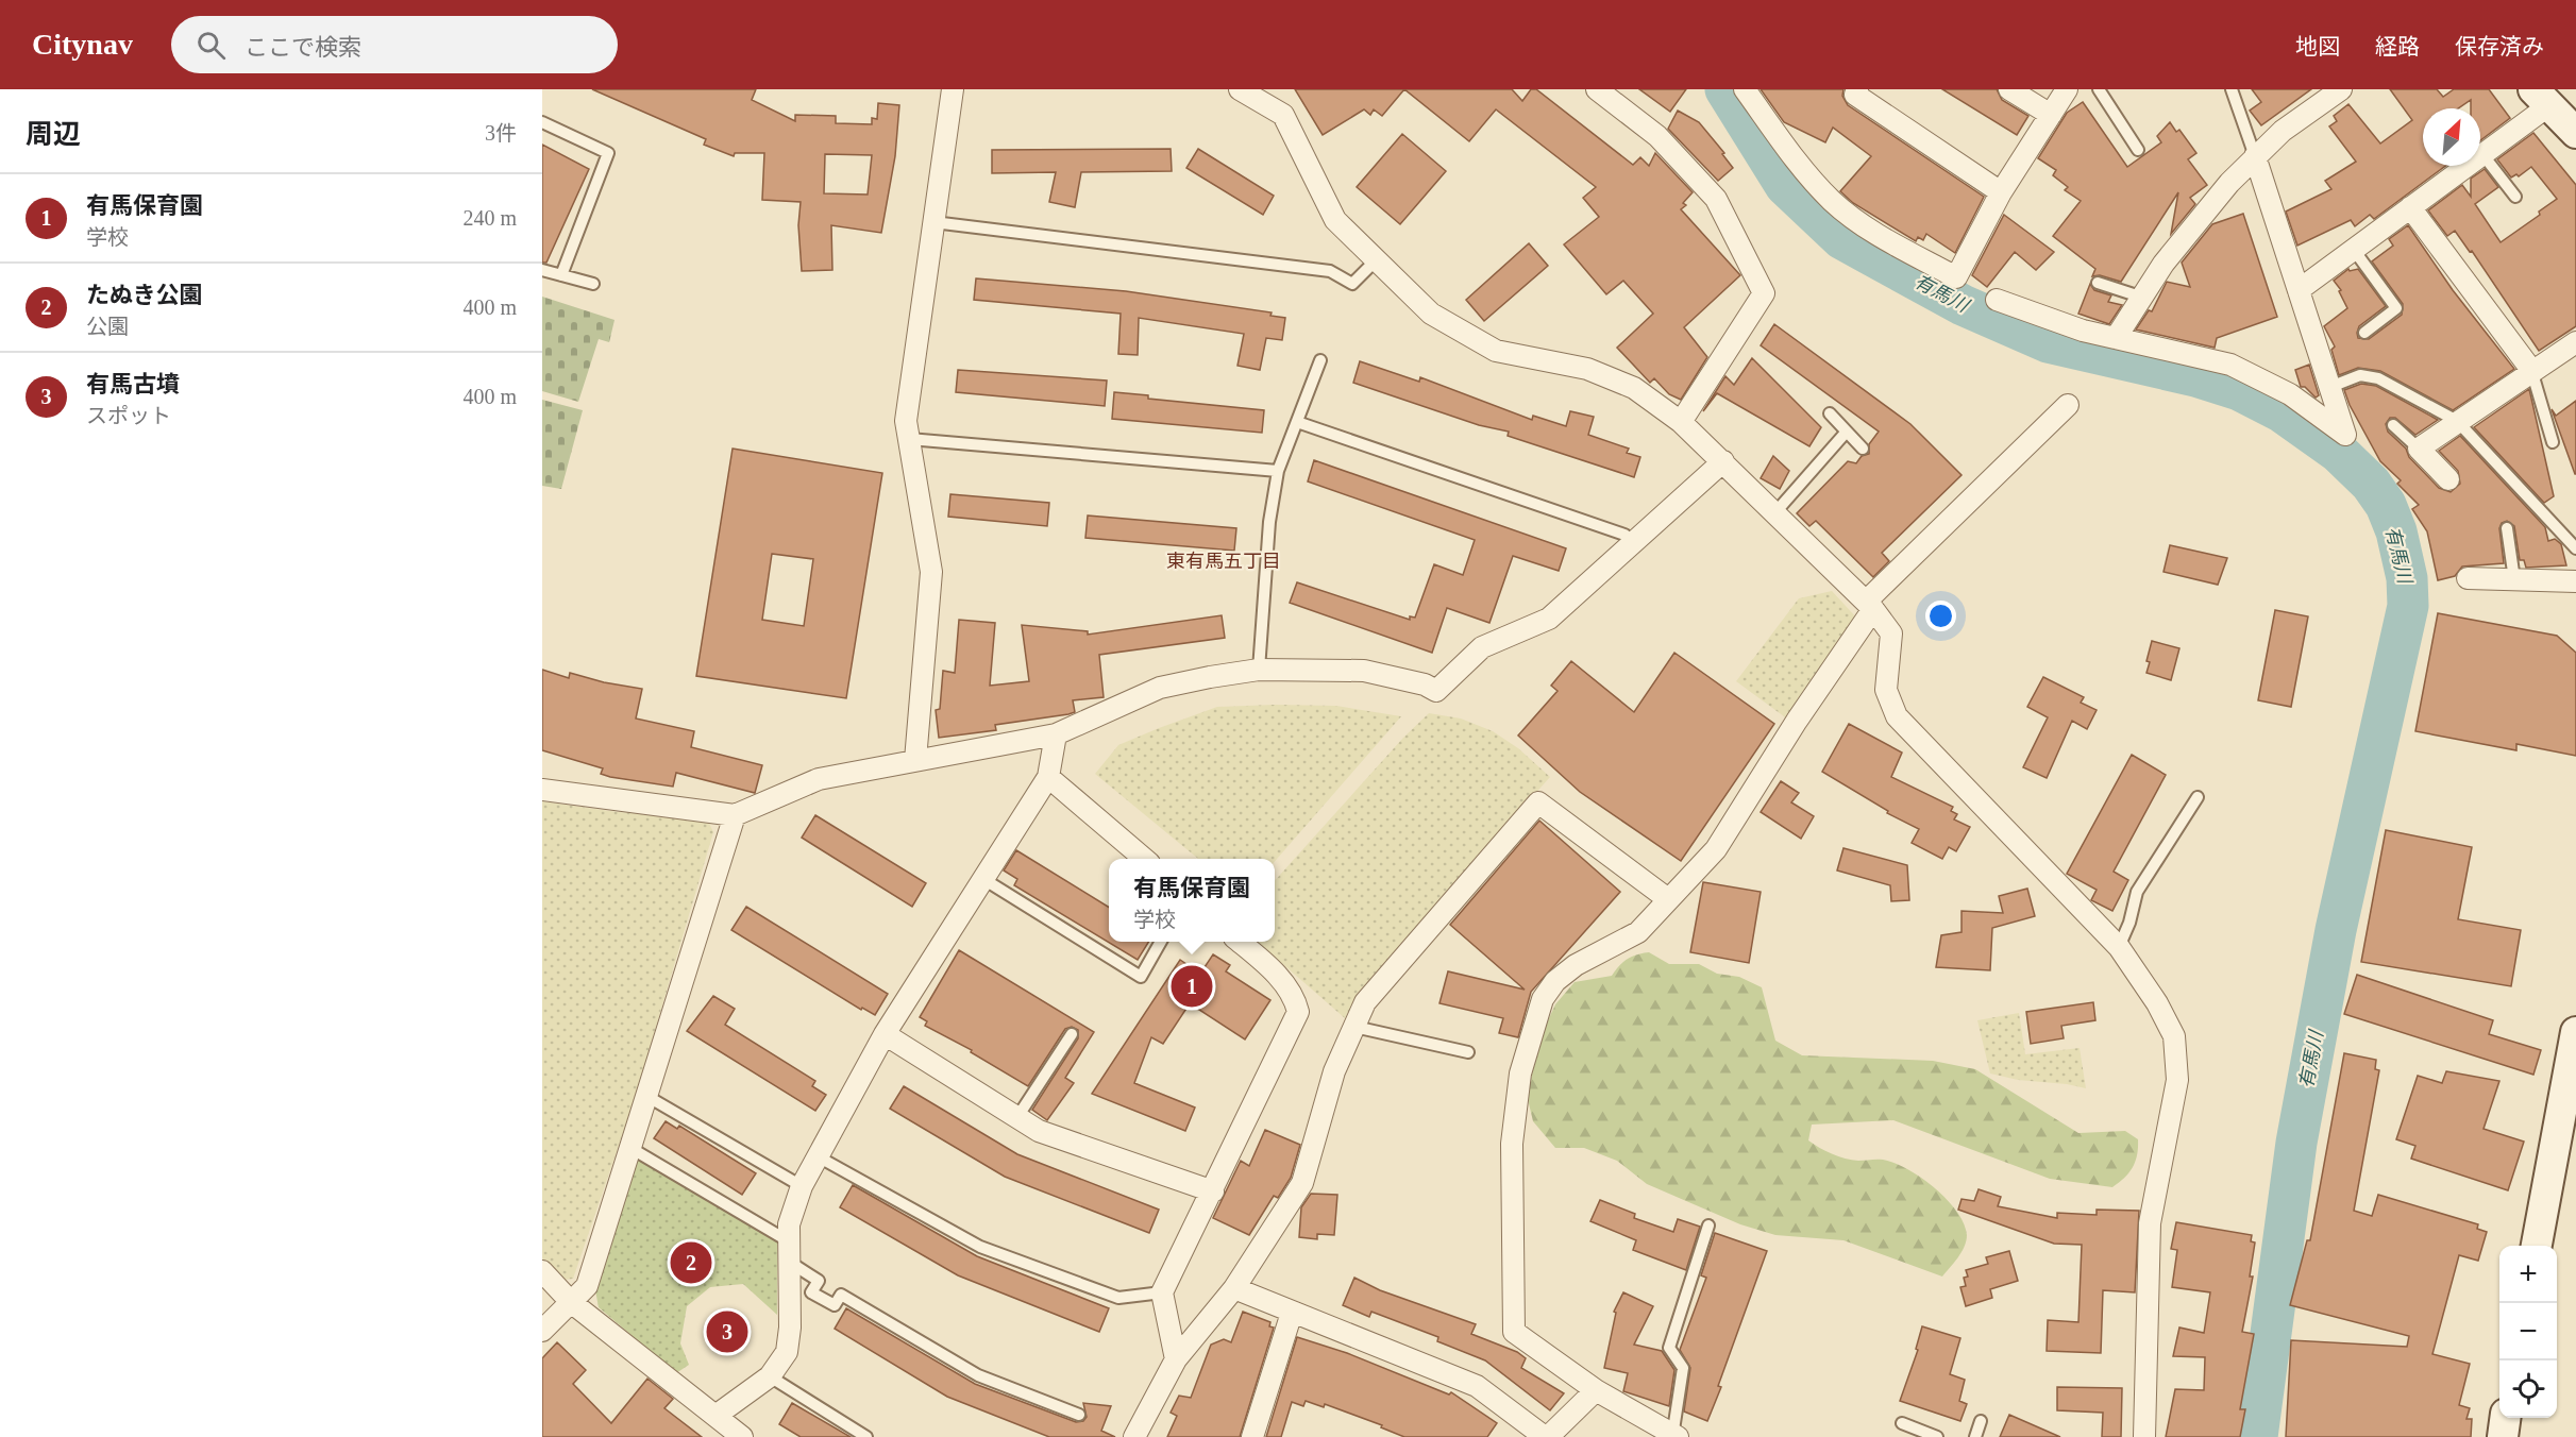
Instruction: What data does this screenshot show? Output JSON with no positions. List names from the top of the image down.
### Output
{
  "districts": ["東有馬五丁目"],
  "water": ["有馬川"],
  "north": "top right",
  "page": {
    "header": "Citynav",
    "search": "ここで検索",
    "nav": ["地図", "経路", "保存済み"],
    "heading": ["周辺", "3件"],
    "list": [
      {
        "mark": "1",
        "name": "有馬保育園",
        "note": "学校",
        "value": "240 m"
      },
      {
        "mark": "2",
        "name": "たぬき公園",
        "note": "公園",
        "value": "400 m"
      },
      {
        "mark": "3",
        "name": "有馬古墳",
        "note": "スポット",
        "value": "400 m"
      }
    ],
    "popup": ["有馬保育園", "学校"],
    "pins": ["1", "2", "3"],
    "map_buttons": ["+", "−"]
  }
}
